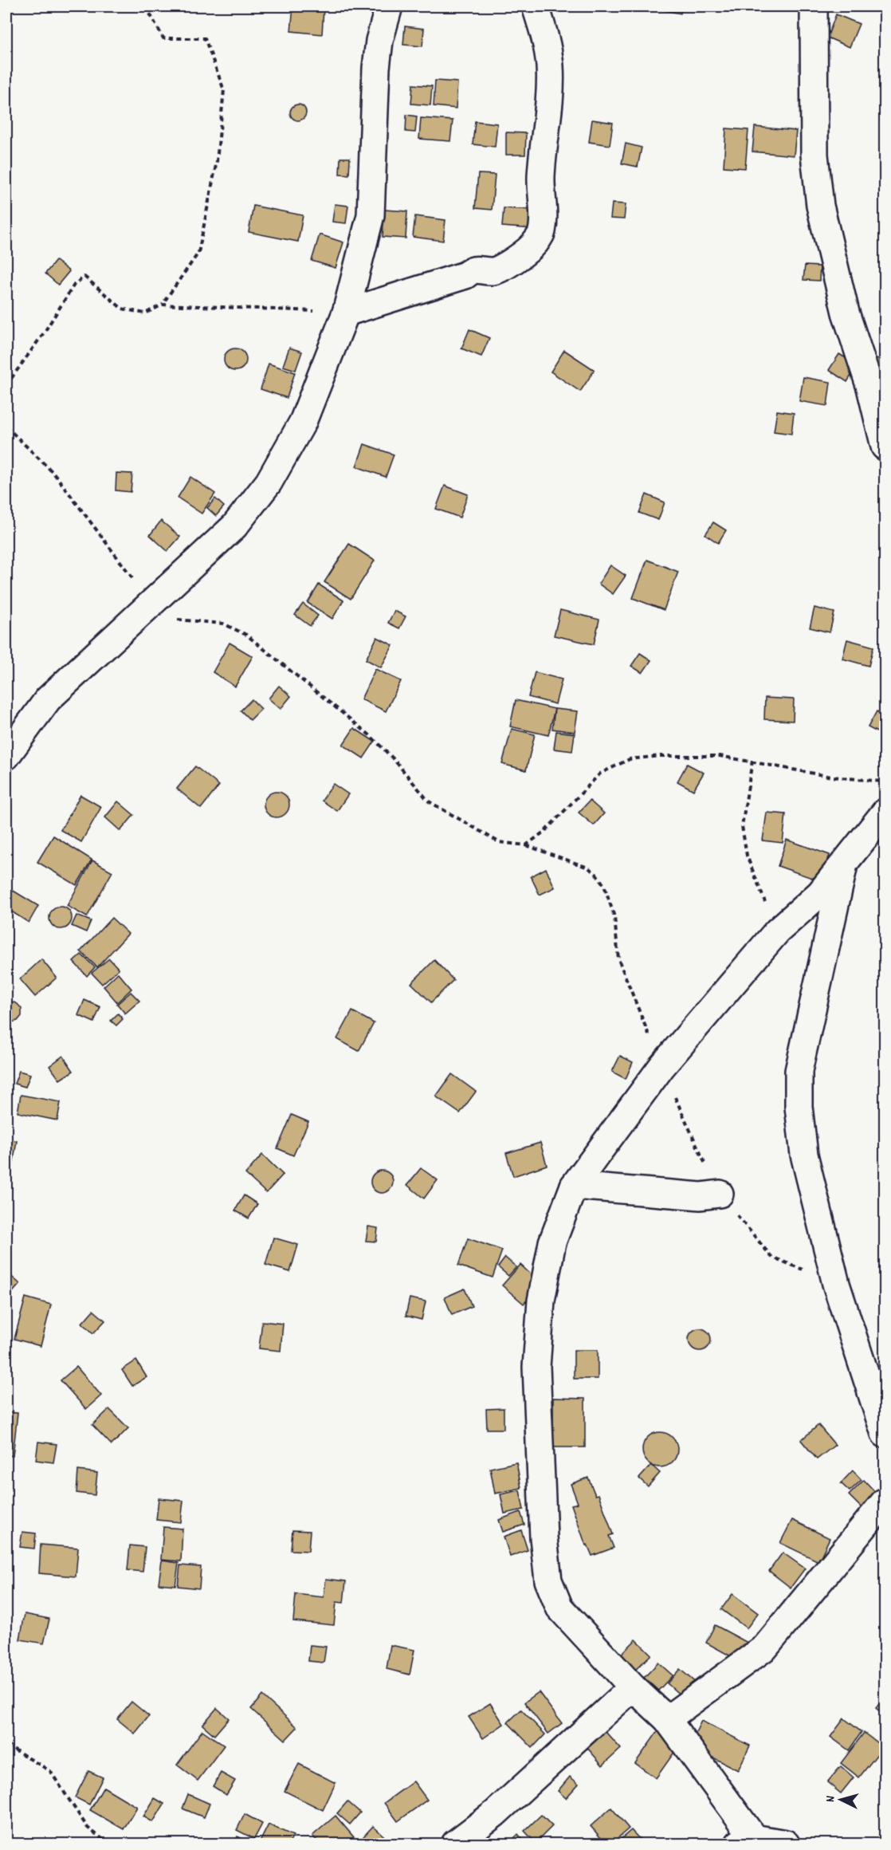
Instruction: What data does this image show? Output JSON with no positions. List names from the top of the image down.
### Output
{
  "north": "left"
}
